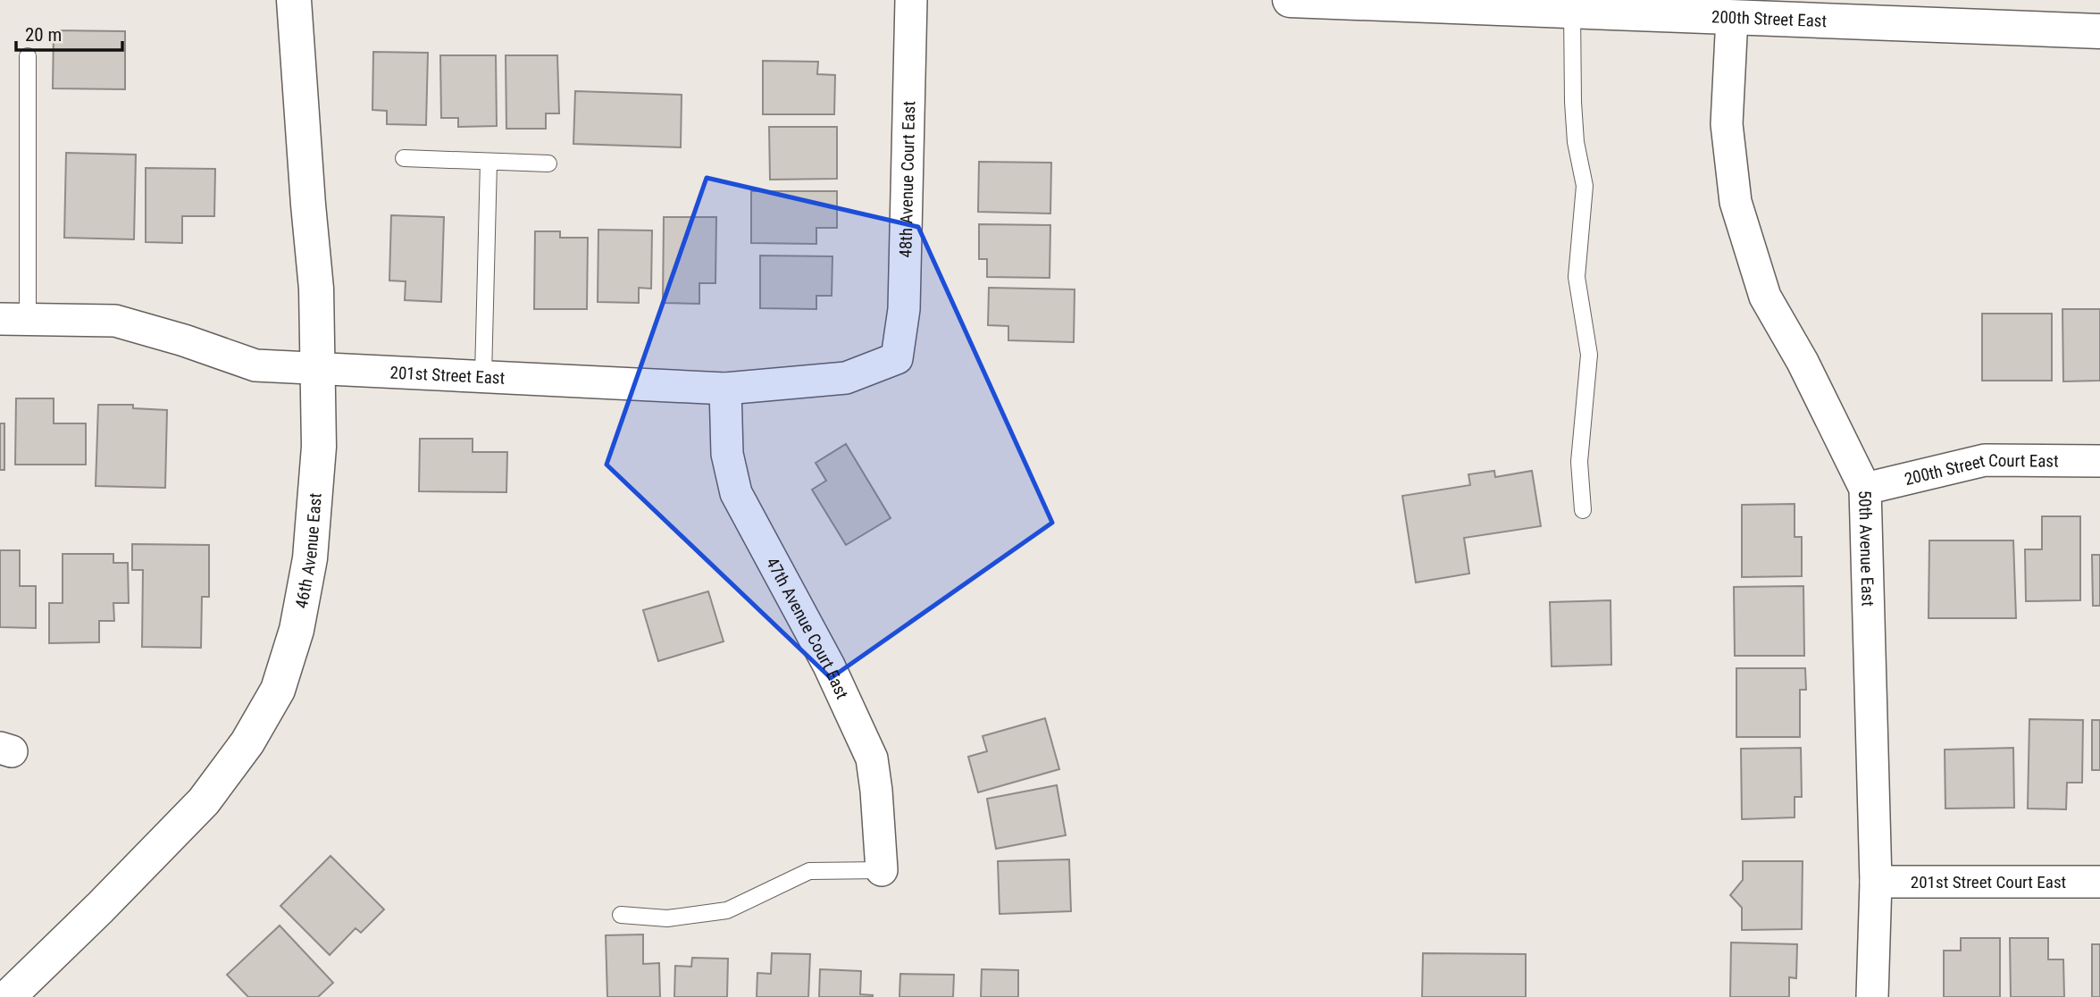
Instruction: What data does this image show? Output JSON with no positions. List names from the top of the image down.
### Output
{
  "streets": {
    "street": [
      "200th Street East",
      "48th Avenue Court East",
      "201st Street East",
      "200th Street Court East",
      "50th Avenue East",
      "46th Avenue East",
      "47th Avenue Court East",
      "201st Street Court East"
    ]
  },
  "crossings": [
    ["200th Street East", "50th Avenue East"],
    ["48th Avenue Court East", "201st Street East"],
    ["201st Street East", "46th Avenue East"],
    ["201st Street East", "47th Avenue Court East"],
    ["200th Street Court East", "50th Avenue East"],
    ["50th Avenue East", "201st Street Court East"]
  ],
  "scale_bar": "20 m"
}
